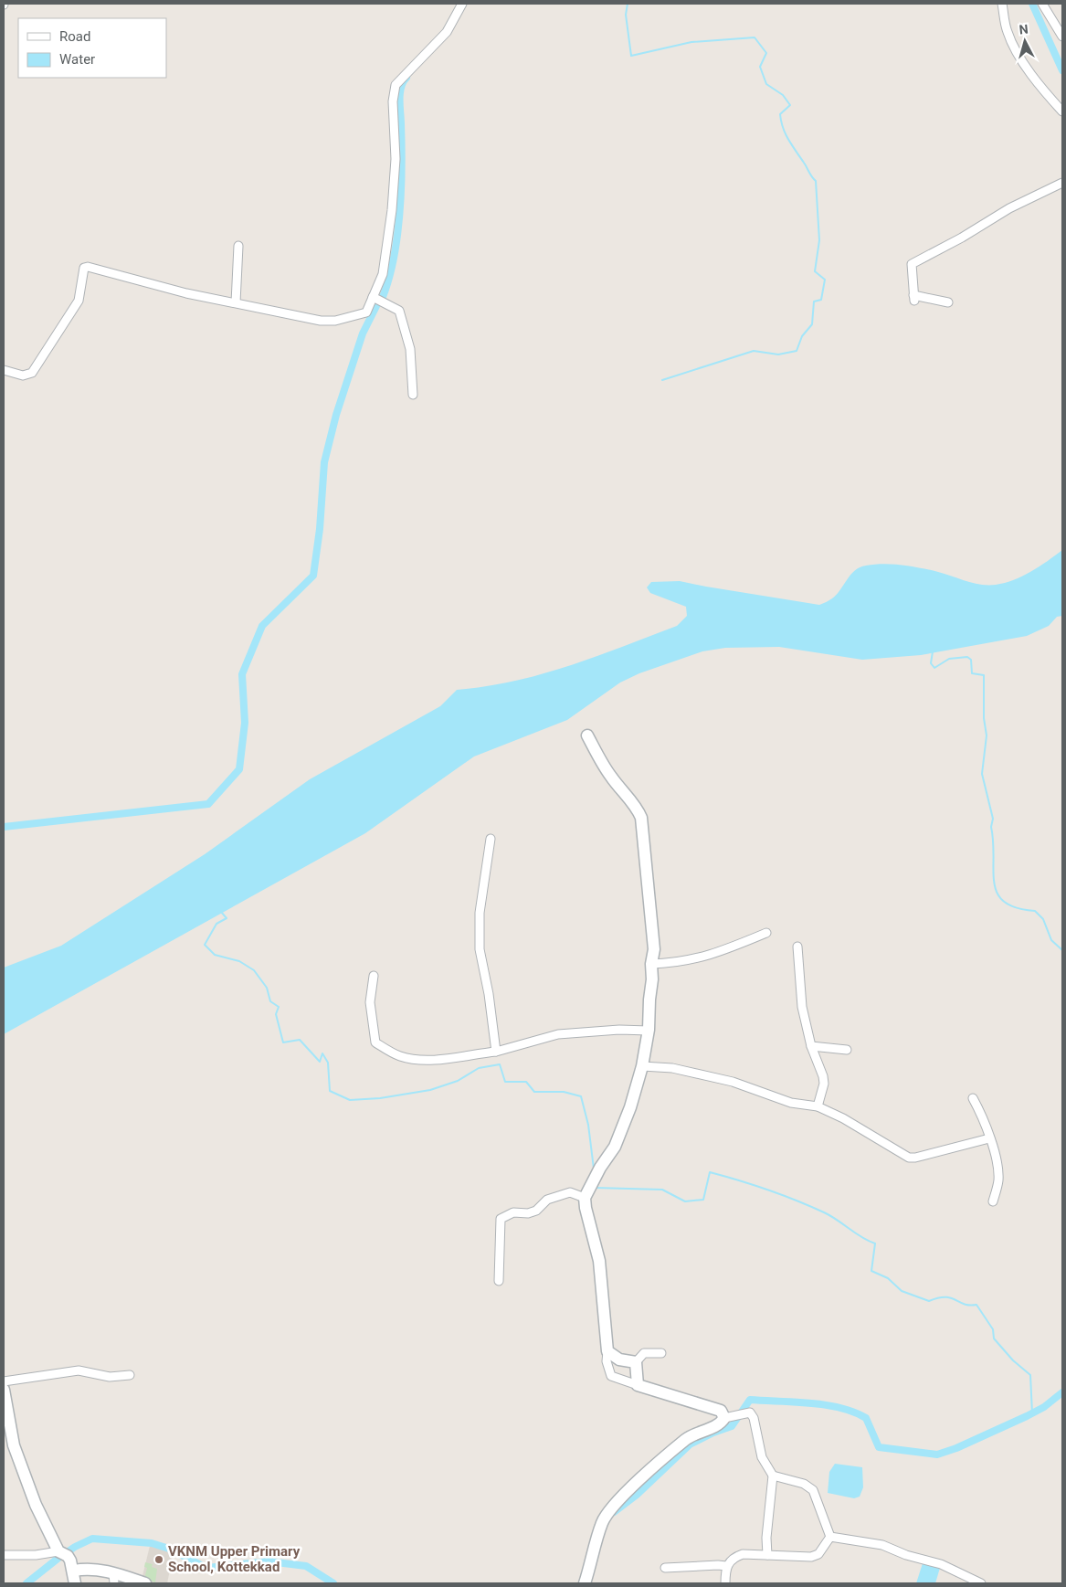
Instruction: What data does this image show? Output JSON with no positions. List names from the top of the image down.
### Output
{
  "places": ["VKNM Upper Primary School, Kottekkad"],
  "legend": ["Road", "Water"],
  "north": "top"
}
